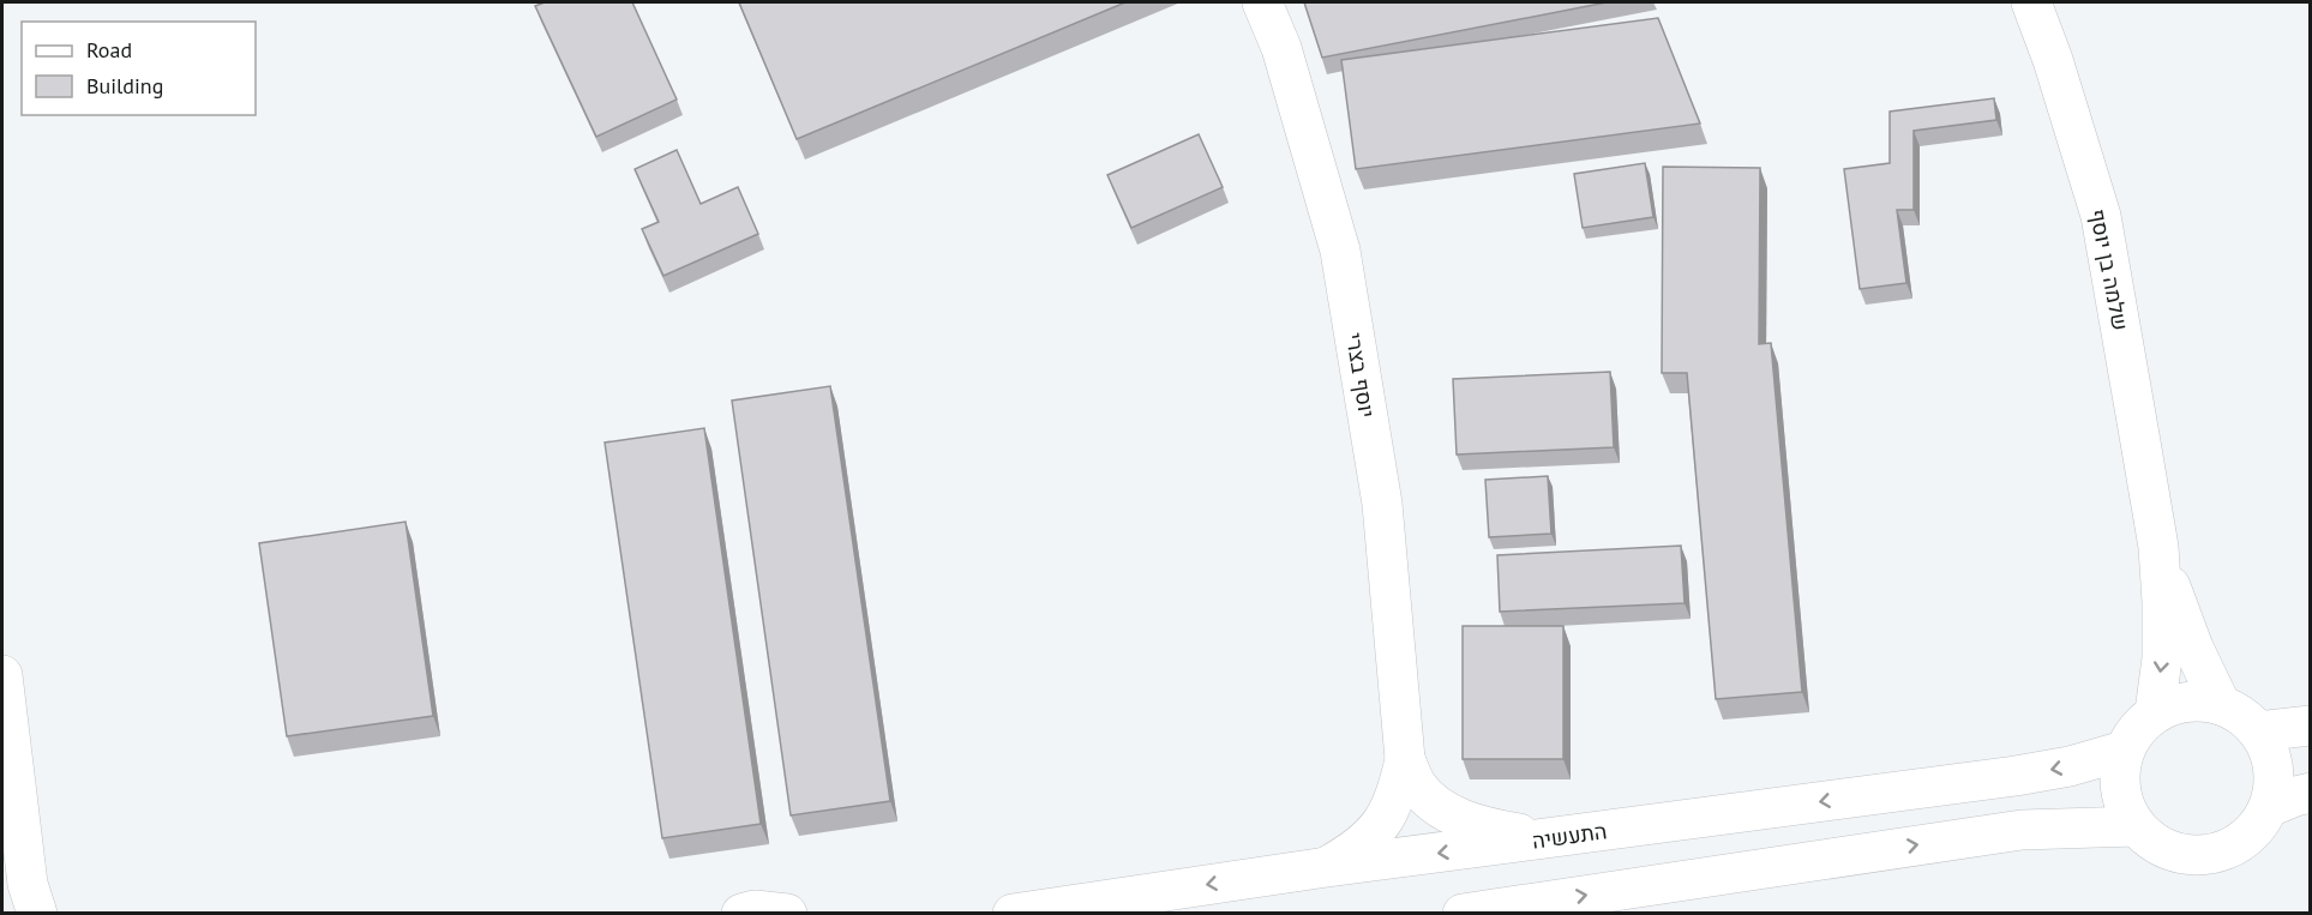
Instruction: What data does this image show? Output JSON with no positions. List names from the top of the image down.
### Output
{
  "streets": {
    "street": ["שלמה בן יוסף", "יוסף בצרי", "התעשיה"]
  },
  "crossings": [
    ["שלמה בן יוסף", "התעשיה"],
    ["יוסף בצרי", "התעשיה"]
  ],
  "legend": ["Road", "Building"]
}
